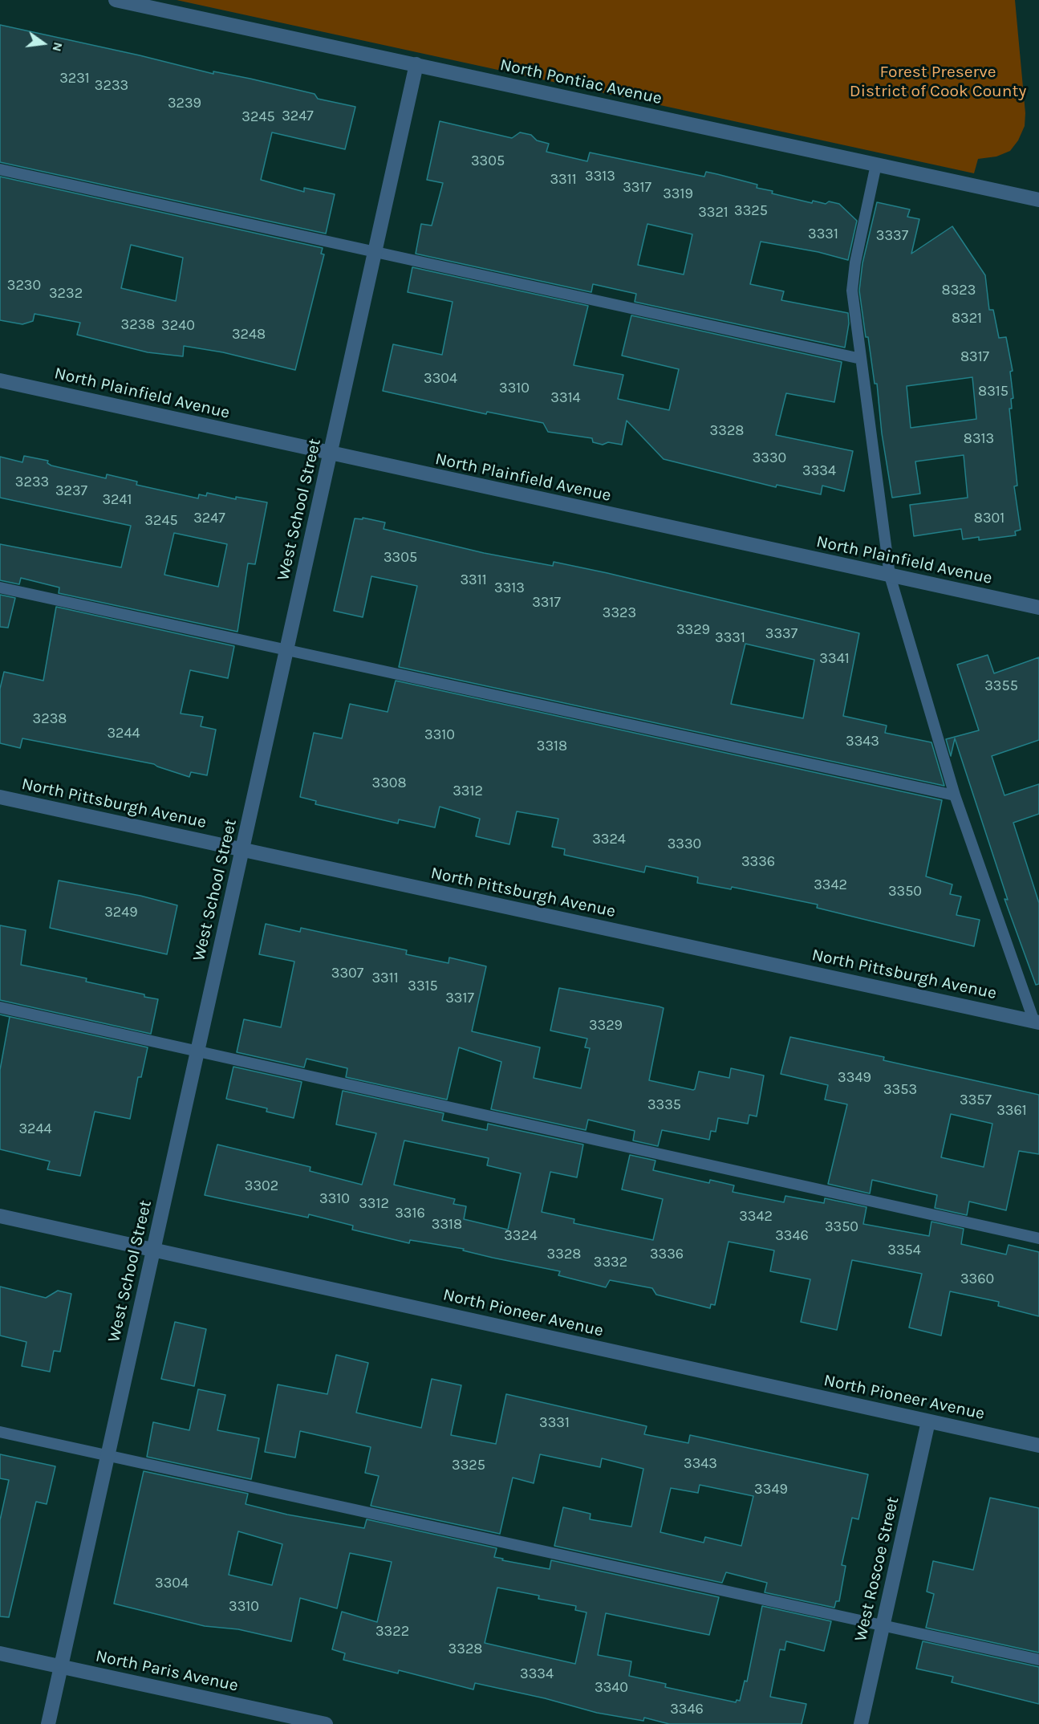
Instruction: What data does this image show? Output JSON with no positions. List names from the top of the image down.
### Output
{
  "streets": {
    "street": [
      "North Pontiac Avenue",
      "North Plainfield Avenue",
      "West School Street",
      "North Pittsburgh Avenue",
      "North Pioneer Avenue",
      "West Roscoe Street",
      "North Paris Avenue"
    ]
  },
  "crossings": [
    ["North Pontiac Avenue", "West School Street"],
    ["North Plainfield Avenue", "West School Street"],
    ["West School Street", "North Pittsburgh Avenue"],
    ["West School Street", "North Pioneer Avenue"],
    ["West School Street", "North Paris Avenue"],
    ["North Pioneer Avenue", "West Roscoe Street"]
  ],
  "parks": ["Forest Preserve District of Cook County"],
  "house_numbers": [
    "3231",
    "3233",
    "3239",
    "3247",
    "3245",
    "3305",
    "3313",
    "3311",
    "3317",
    "3319",
    "3325",
    "3321",
    "3331",
    "3337",
    "3230",
    "8323",
    "3232",
    "8321",
    "3238",
    "3240",
    "3248",
    "8317",
    "3304",
    "3310",
    "8315",
    "3314",
    "3328",
    "8313",
    "3330",
    "3334",
    "3233",
    "3237",
    "3241",
    "3247",
    "8301",
    "3245",
    "3305",
    "3311",
    "3313",
    "3317",
    "3323",
    "3329",
    "3337",
    "3331",
    "3341",
    "3355",
    "3238",
    "3244",
    "3310",
    "3343",
    "3318",
    "3308",
    "3312",
    "3324",
    "3330",
    "3336",
    "3342",
    "3350",
    "3249",
    "3307",
    "3311",
    "3315",
    "3317",
    "3329",
    "3349",
    "3353",
    "3357",
    "3335",
    "3361",
    "3244",
    "3302",
    "3310",
    "3312",
    "3316",
    "3342",
    "3318",
    "3350",
    "3324",
    "3346",
    "3354",
    "3328",
    "3336",
    "3332",
    "3360",
    "3331",
    "3343",
    "3325",
    "3349",
    "3304",
    "3310",
    "3322",
    "3328",
    "3334",
    "3340",
    "3346"
  ],
  "north": "right"
}
